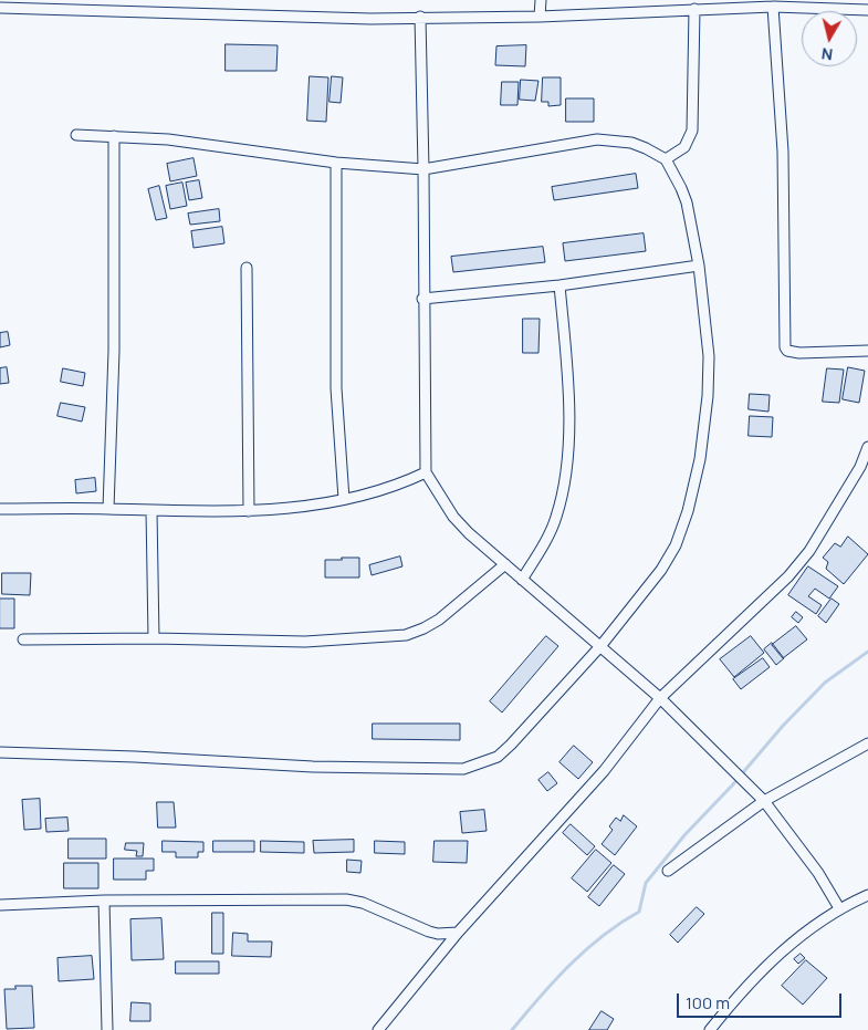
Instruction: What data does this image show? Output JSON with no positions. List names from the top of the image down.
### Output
{
  "scale_bar": "100 m",
  "north": "bottom"
}
